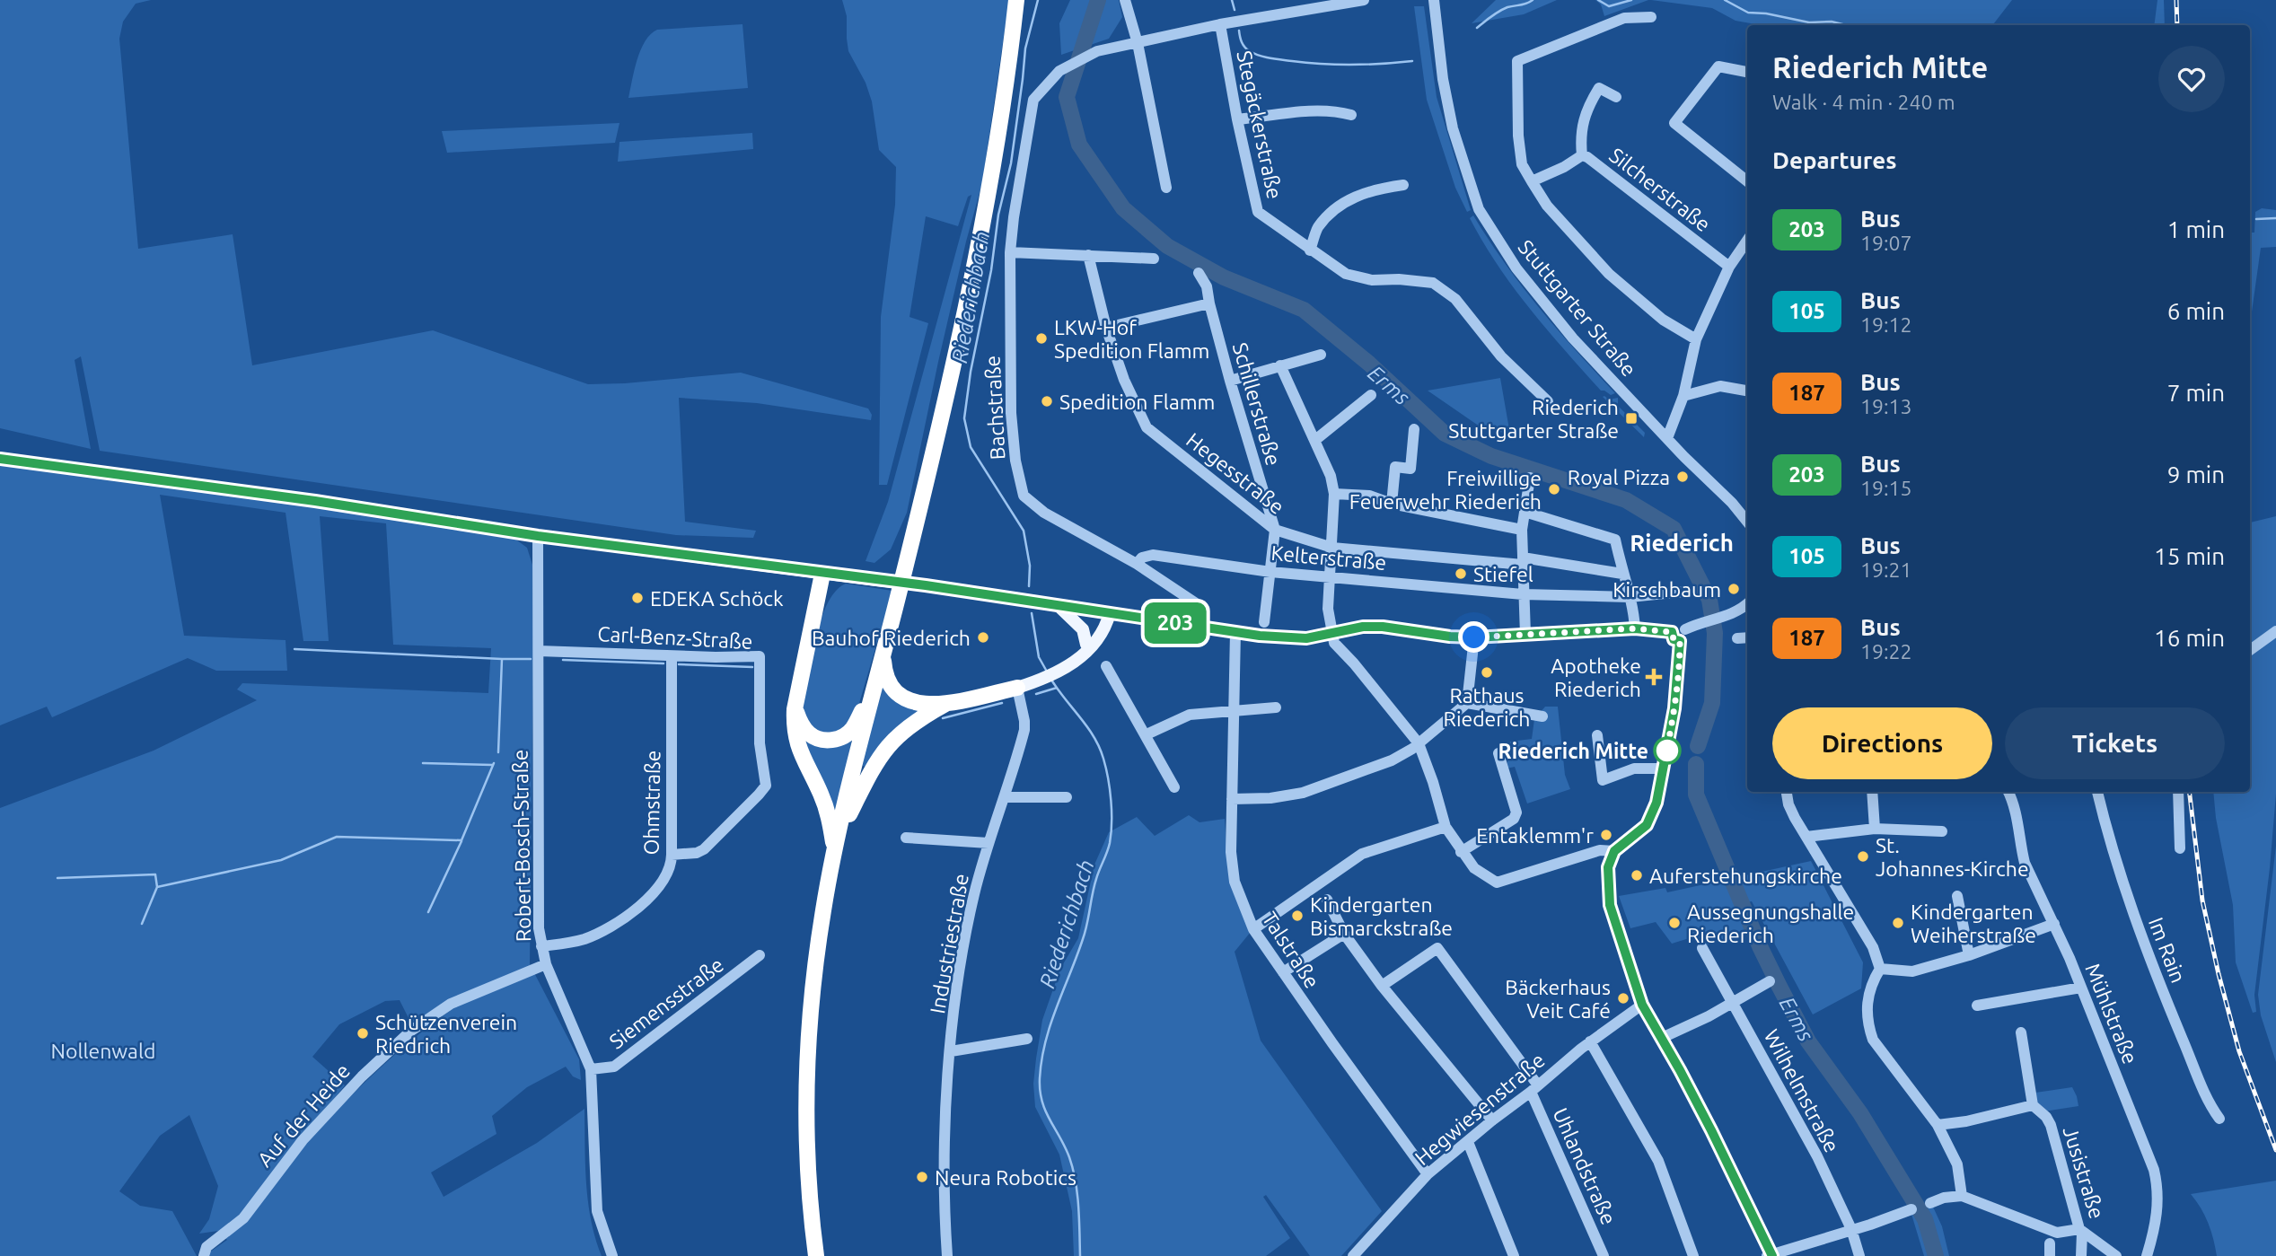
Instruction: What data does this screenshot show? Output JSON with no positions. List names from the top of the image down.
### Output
{
  "streets": {
    "street": [
      "Stegäckerstraße",
      "Silcherstraße",
      "Stuttgarter Straße",
      "Schillerstraße",
      "Bachstraße",
      "Hegesstraße",
      "Kelterstraße",
      "Carl-Benz-Straße",
      "Ohmstraße",
      "Robert-Bosch-Straße",
      "Industriestraße",
      "Talstraße",
      "Im Rain",
      "Siemensstraße",
      "Mühlstraße",
      "Wilhelmstraße",
      "Hegwiesenstraße",
      "Auf der Heide",
      "Uhlandstraße",
      "Jusistraße"
    ]
  },
  "crossings": [
    ["Stegäckerstraße", "Bachstraße"],
    ["Schillerstraße", "Hegesstraße"],
    ["Schillerstraße", "Kelterstraße"],
    ["Bachstraße", "Kelterstraße"],
    ["Carl-Benz-Straße", "Ohmstraße"],
    ["Carl-Benz-Straße", "Robert-Bosch-Straße"],
    ["Ohmstraße", "Robert-Bosch-Straße"],
    ["Robert-Bosch-Straße", "Siemensstraße"],
    ["Robert-Bosch-Straße", "Auf der Heide"],
    ["Talstraße", "Hegwiesenstraße"],
    ["Hegwiesenstraße", "Uhlandstraße"]
  ],
  "districts": ["Riederich"],
  "water": ["Riederichbach", "Erms"],
  "parks": ["Nollenwald"],
  "places": {
    "other": [
      "LKW-Hof Spedition Flamm",
      "Spedition Flamm",
      "Royal Pizza",
      "Freiwillige Feuerwehr Riederich",
      "Stiefel",
      "Kirschbaum",
      "EDEKA Schöck",
      "Bauhof Riederich",
      "Rathaus Riederich",
      "Riederich Mitte",
      "Entaklemm'r",
      "St. Johannes-Kirche",
      "Auferstehungskirche",
      "Kindergarten Bismarckstraße",
      "Aussegnungshalle Riederich",
      "Kindergarten Weiherstraße",
      "Bäckerhaus Veit Café",
      "Schützenverein Riedrich",
      "Neura Robotics"
    ],
    "transit": ["Riederich Stuttgarter Straße"],
    "health": ["Apotheke Riederich"]
  },
  "lines": ["bus line 203"],
  "page": {
    "on_map": "203",
    "heading": [
      ["Riederich Mitte", "Walk · 4 min · 240 m"],
      "Departures"
    ],
    "list": [
      {
        "mark": "203",
        "name": "Bus",
        "note": "19:07",
        "value": "1 min"
      },
      {
        "mark": "105",
        "name": "Bus",
        "note": "19:12",
        "value": "6 min"
      },
      {
        "mark": "187",
        "name": "Bus",
        "note": "19:13",
        "value": "7 min"
      },
      {
        "mark": "203",
        "name": "Bus",
        "note": "19:15",
        "value": "9 min"
      },
      {
        "mark": "105",
        "name": "Bus",
        "note": "19:21",
        "value": "15 min"
      },
      {
        "mark": "187",
        "name": "Bus",
        "note": "19:22",
        "value": "16 min"
      }
    ],
    "buttons": ["Directions", "Tickets"]
  }
}
